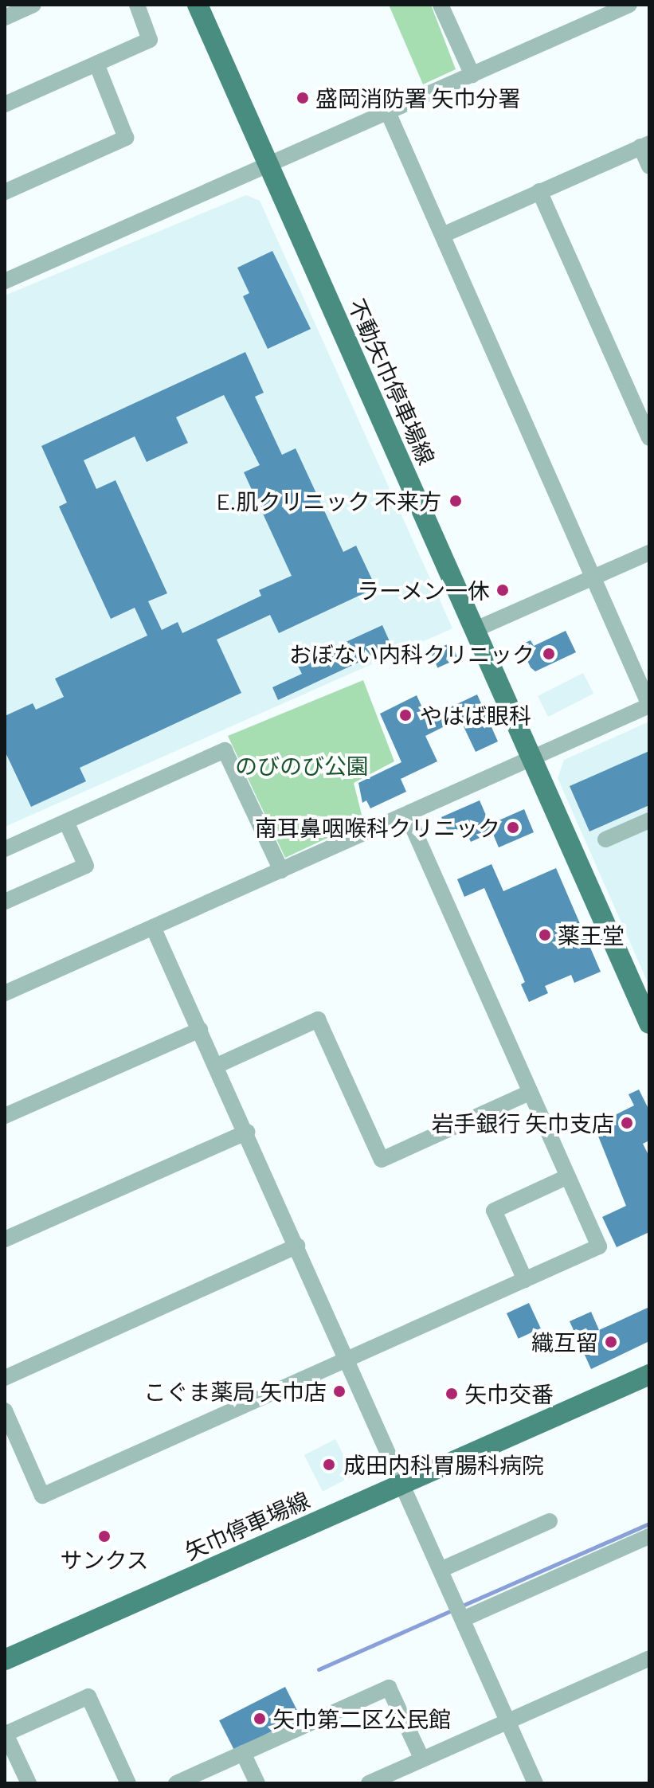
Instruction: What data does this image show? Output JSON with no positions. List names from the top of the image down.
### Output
{
  "streets": {
    "main road": ["不動矢巾停車場線", "矢巾停車場線"]
  },
  "parks": ["のびのび公園"],
  "places": [
    "盛岡消防署 矢巾分署",
    "E.肌クリニック 不来方",
    "ラーメン一休",
    "おぼない内科クリニック",
    "やはば眼科",
    "南耳鼻咽喉科クリニック",
    "薬王堂",
    "岩手銀行 矢巾支店",
    "織互留",
    "こぐま薬局 矢巾店",
    "矢巾交番",
    "成田内科胃腸科病院",
    "サンクス",
    "矢巾第二区公民館"
  ]
}
